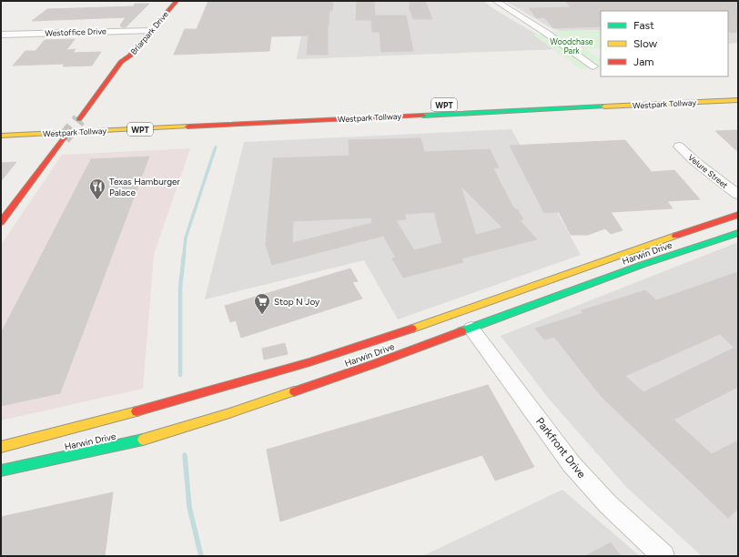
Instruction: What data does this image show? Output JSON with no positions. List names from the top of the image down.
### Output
{
  "streets": {
    "main road": [
      "Briarpark Drive",
      "Westpark Tollway",
      "WPT",
      "Harwin Drive"
    ],
    "street": ["Westoffice Drive", "Velure Street", "Parkfront Drive"]
  },
  "crossings": [
    ["Westoffice Drive", "Briarpark Drive"],
    ["Harwin Drive", "Parkfront Drive"]
  ],
  "parks": ["Woodchase Park"],
  "places": {
    "restaurant": ["Texas Hamburger Palace"],
    "supermarket": ["Stop N Joy"]
  },
  "legend": ["Fast", "Slow", "Jam"]
}
